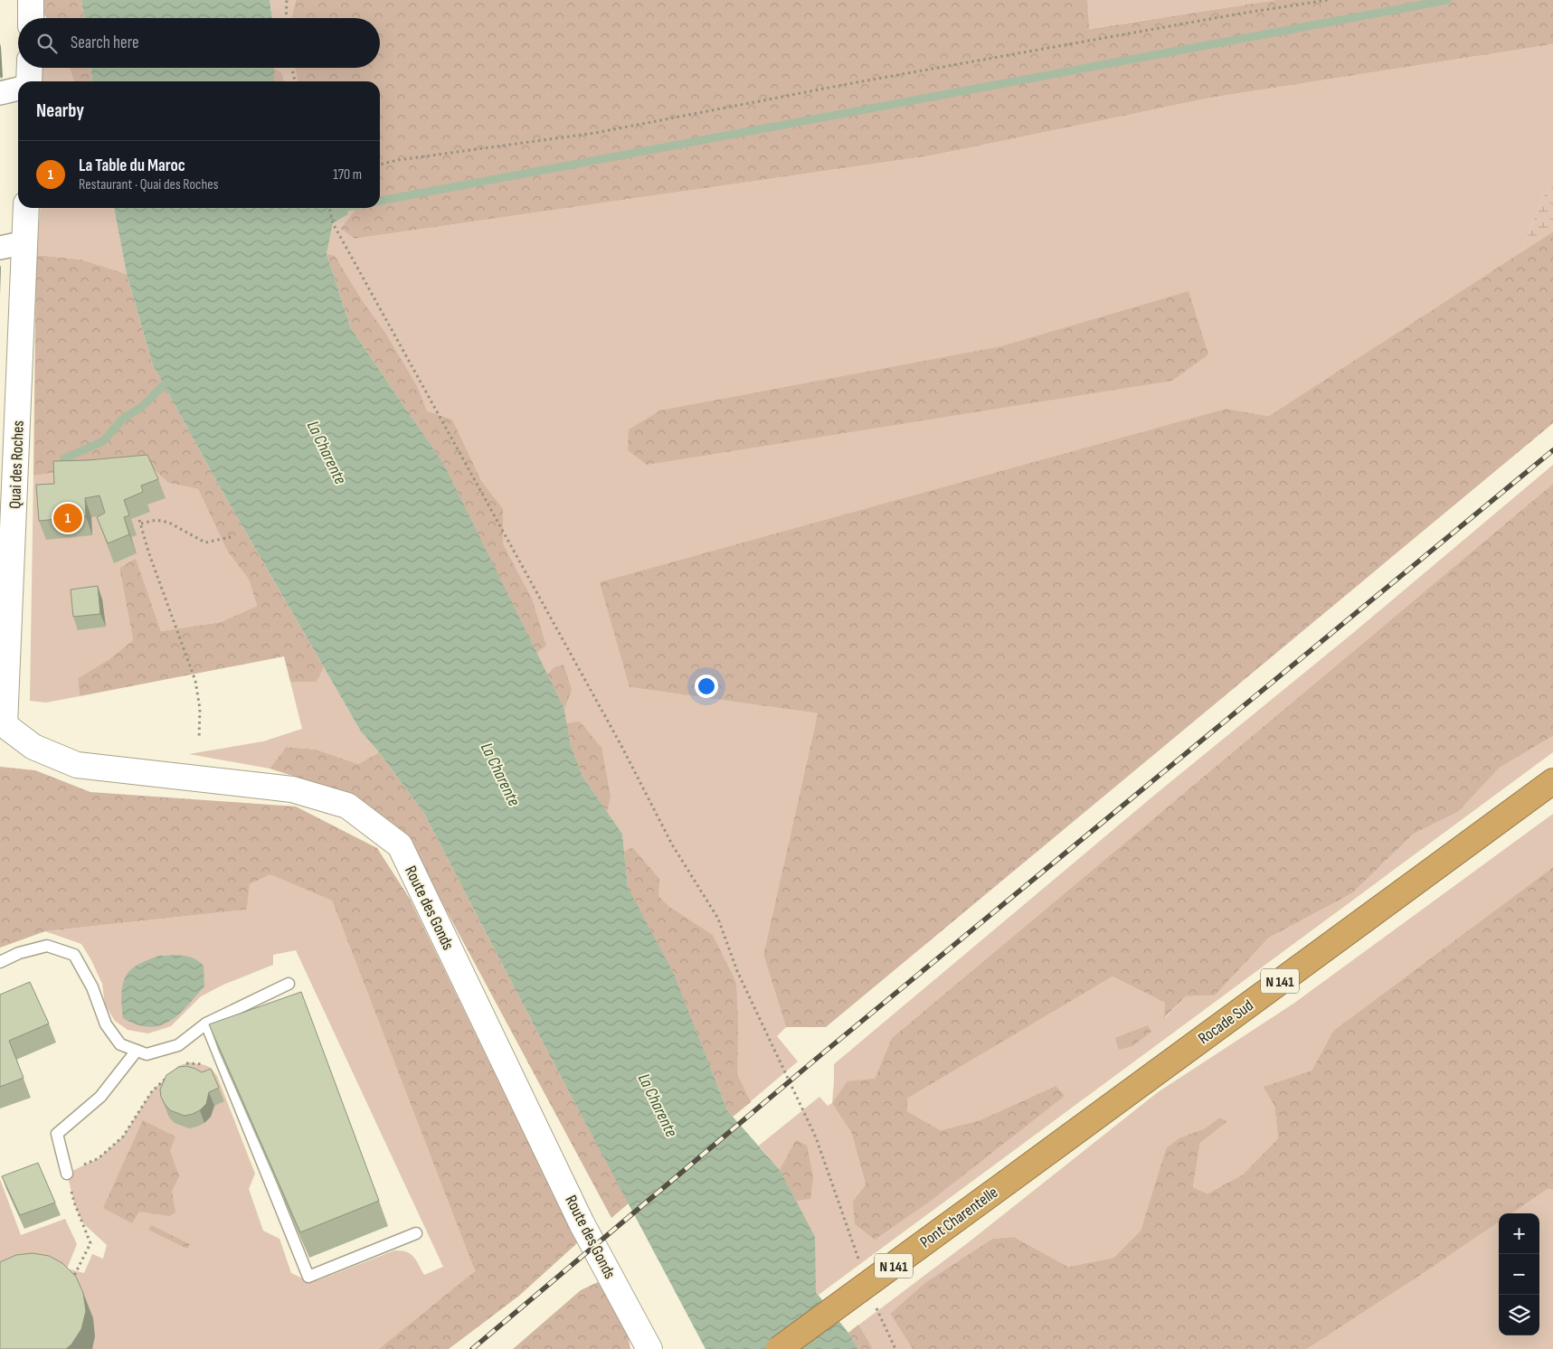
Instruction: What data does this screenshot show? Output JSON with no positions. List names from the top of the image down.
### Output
{
  "streets": {
    "highway": ["N 141", "Rocade Sud", "Pont Charentelle"],
    "street": ["Quai des Roches", "Route des Gonds"]
  },
  "crossings": [
    ["Quai des Roches", "Route des Gonds"],
    ["Rocade Sud", "Pont Charentelle"]
  ],
  "water": ["La Charente"],
  "page": {
    "search": "Search here",
    "heading": "Nearby",
    "list": [
      {
        "mark": "1",
        "name": "La Table du Maroc",
        "note": "Restaurant · Quai des Roches",
        "value": "170 m"
      }
    ],
    "pins": "1",
    "map_buttons": ["+", "−"]
  }
}
